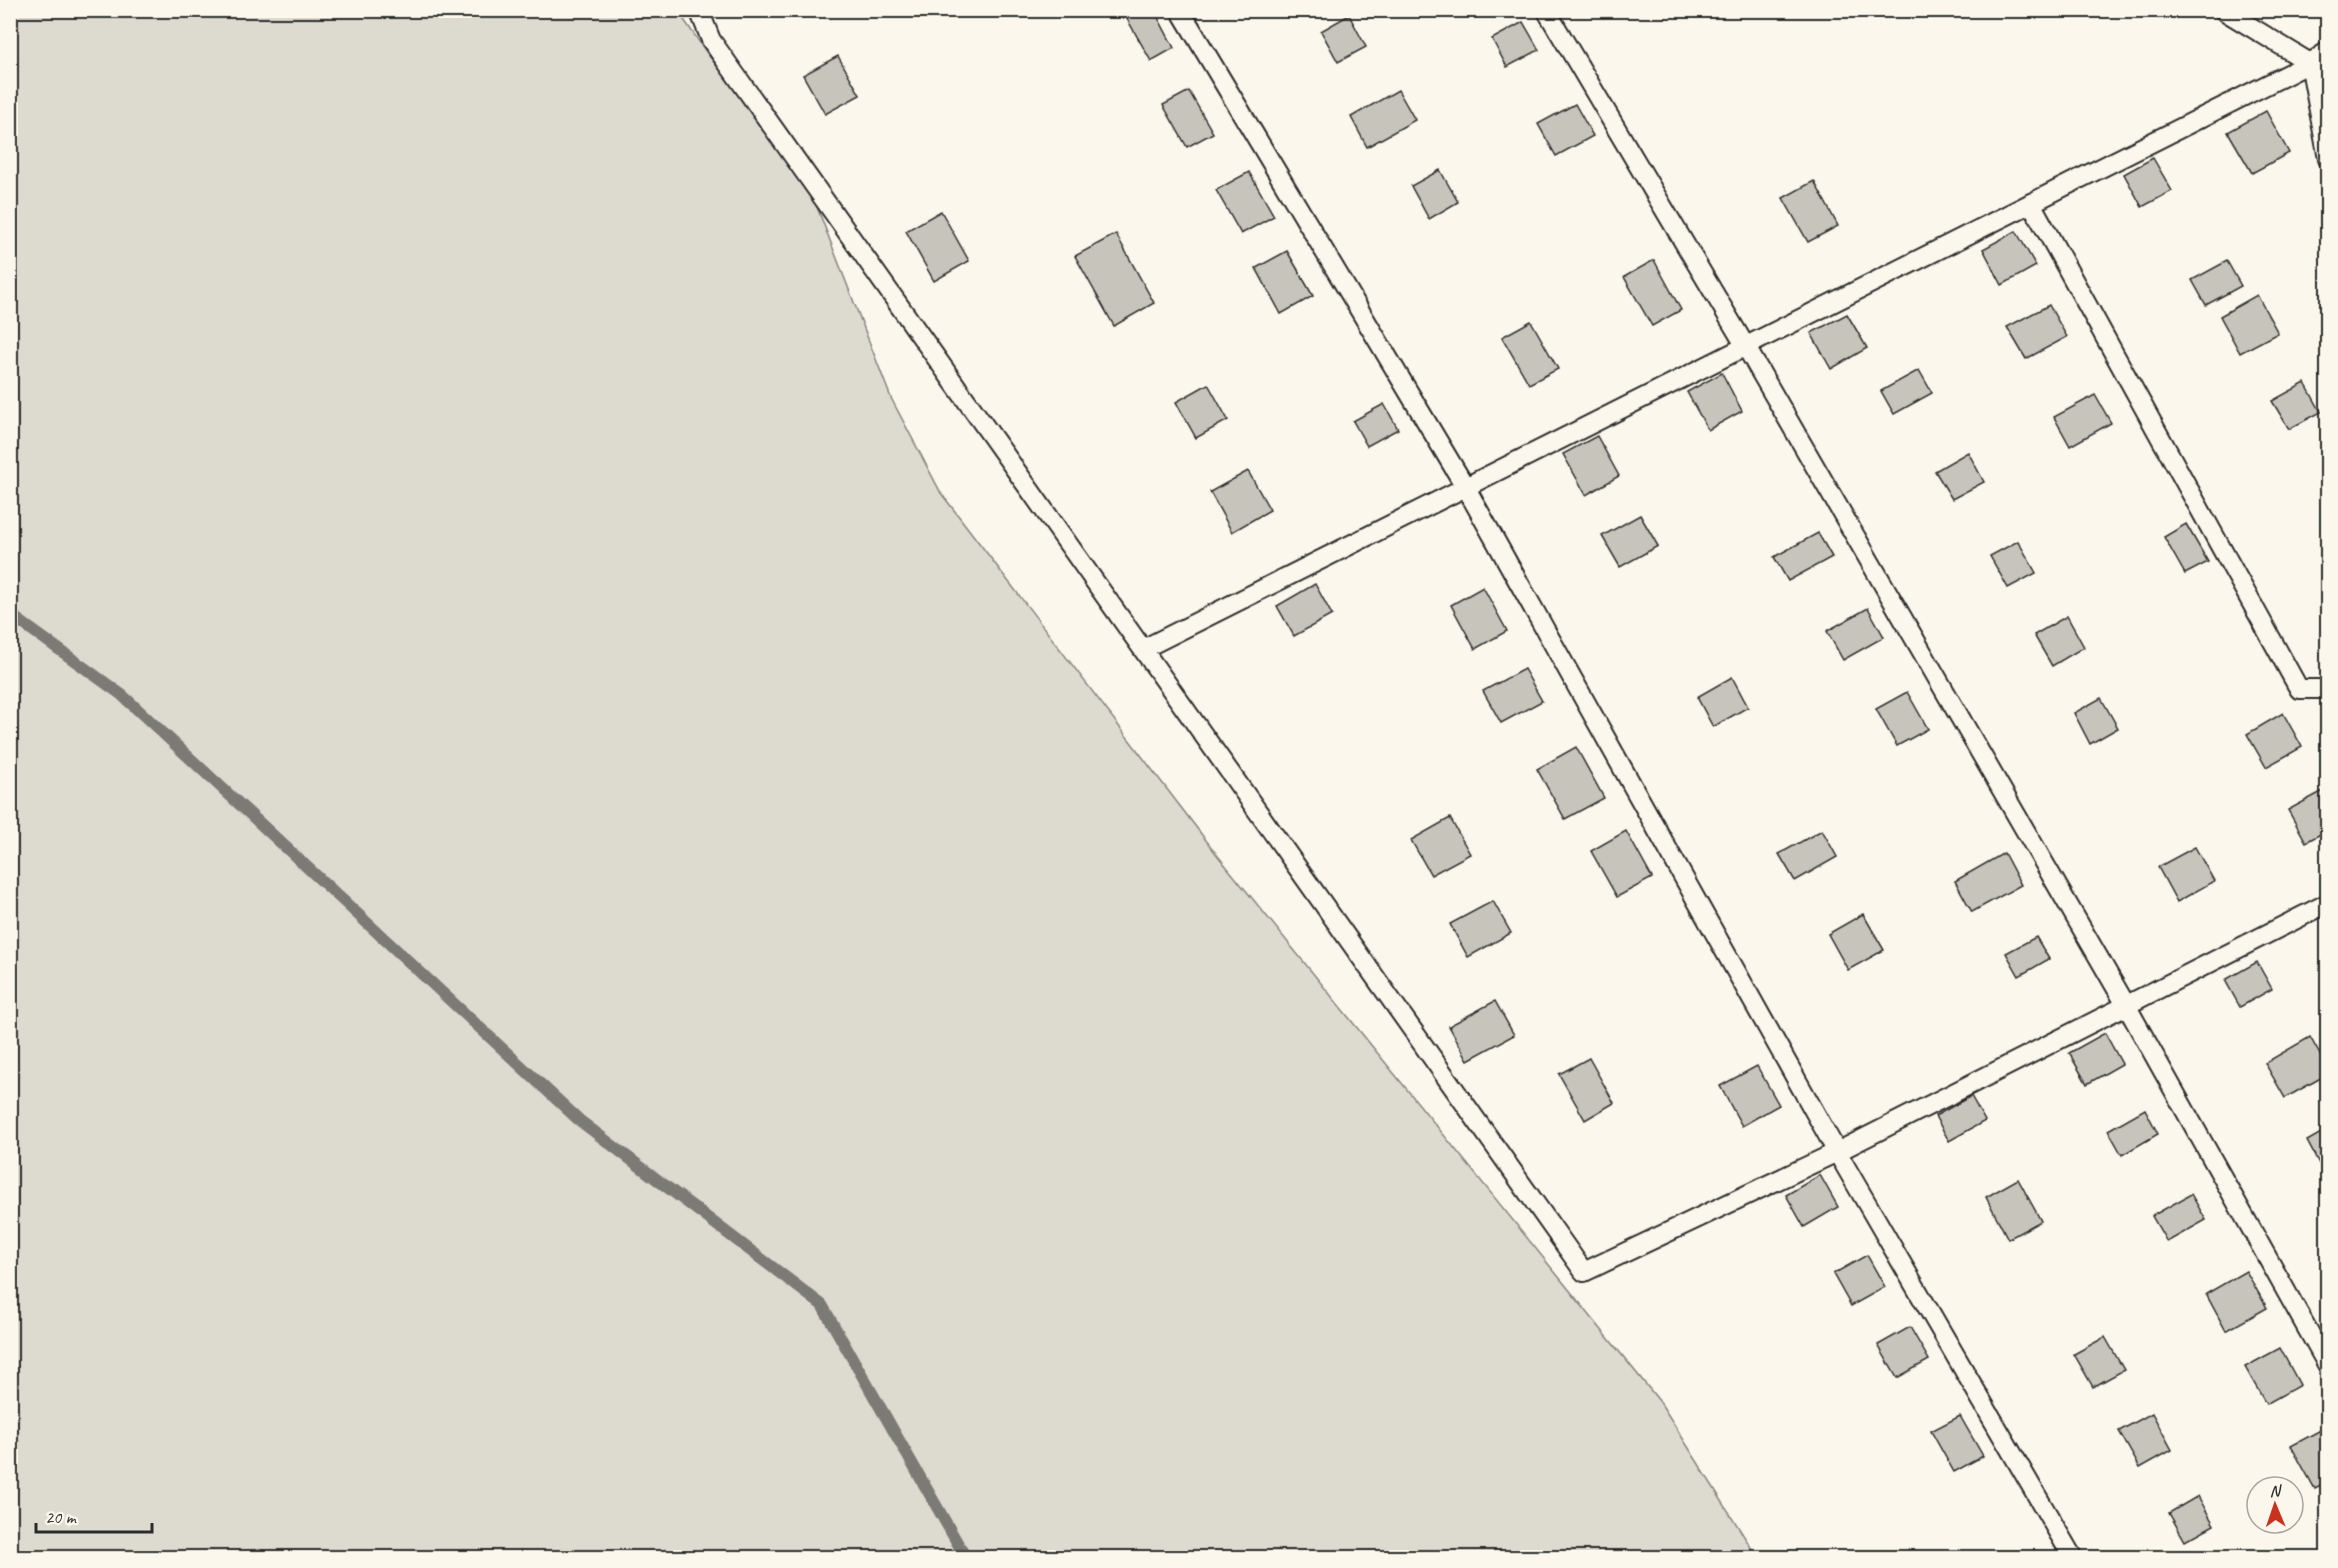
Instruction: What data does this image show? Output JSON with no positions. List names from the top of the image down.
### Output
{
  "scale_bar": "20 m",
  "north": "top"
}
